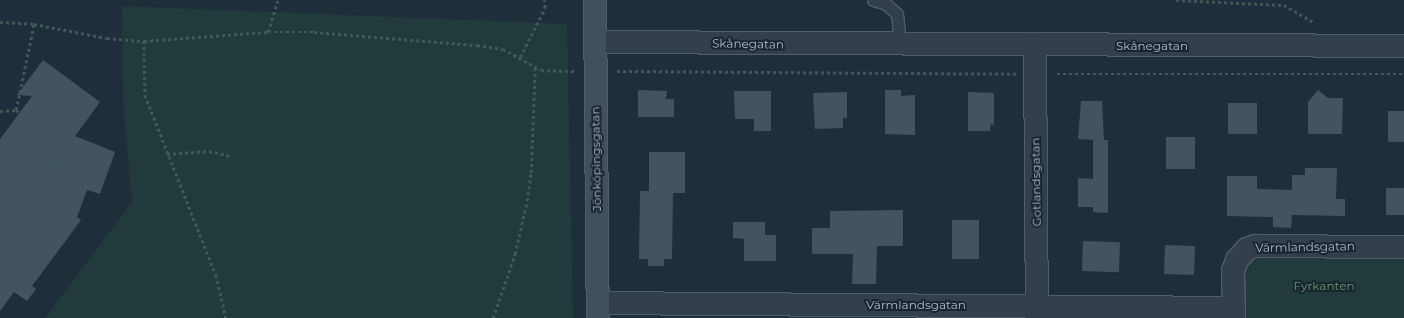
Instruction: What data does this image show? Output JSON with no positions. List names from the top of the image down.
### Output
{
  "streets": {
    "street": [
      "Skånegatan",
      "Jönköpingsgatan",
      "Gotlandsgatan",
      "Värmlandsgatan"
    ]
  },
  "crossings": [
    ["Skånegatan", "Jönköpingsgatan"],
    ["Skånegatan", "Gotlandsgatan"],
    ["Jönköpingsgatan", "Värmlandsgatan"],
    ["Gotlandsgatan", "Värmlandsgatan"]
  ],
  "parks": ["Fyrkanten"]
}
